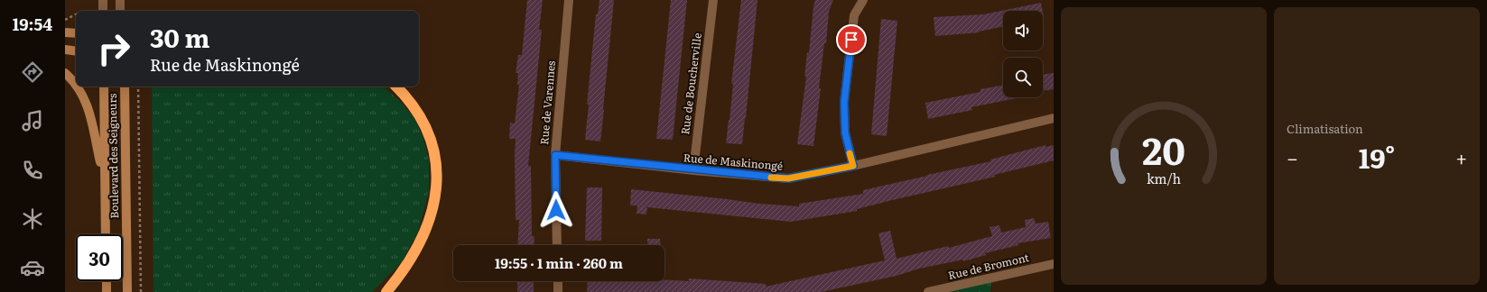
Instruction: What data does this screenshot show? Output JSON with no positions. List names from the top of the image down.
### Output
{
  "streets": {
    "main road": ["Boulevard des Seigneurs"],
    "street": [
      "Rue de Boucherville",
      "Rue de Varennes",
      "Rue de Maskinongé",
      "Rue de Bromont"
    ]
  },
  "crossings": [
    ["Rue de Boucherville", "Rue de Maskinongé"],
    ["Rue de Varennes", "Rue de Maskinongé"]
  ],
  "page": {
    "tabs": "19:54",
    "tile": "Climatisation",
    "turn": ["30 m", "Rue de Maskinongé"],
    "heat": ["−", "19°", "+"],
    "limit": "30",
    "trip": "19:55 · 1 min · 260 m",
    "gauge": ["20", "km/h"]
  }
}
